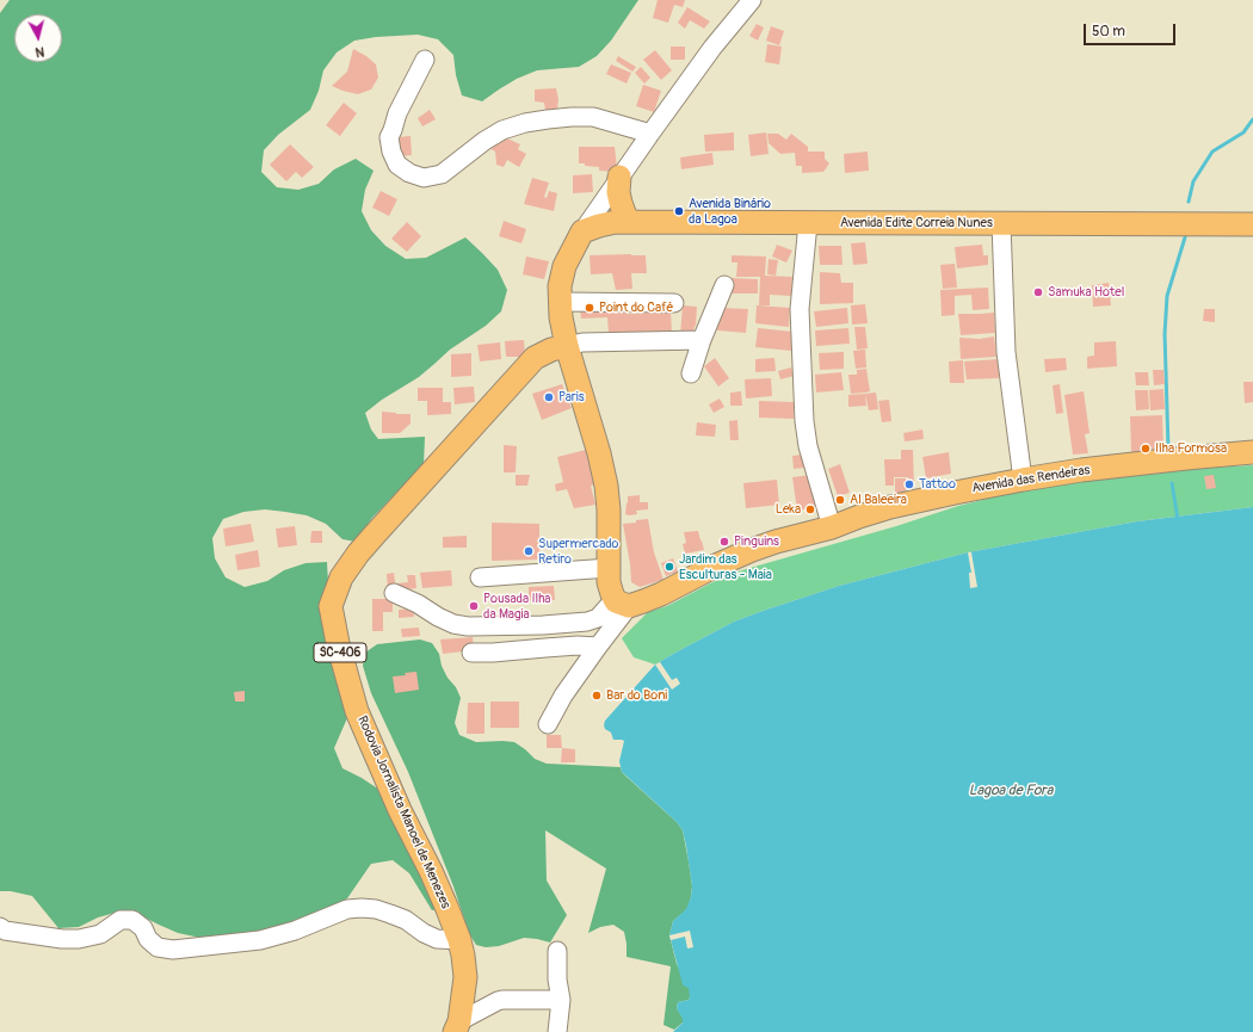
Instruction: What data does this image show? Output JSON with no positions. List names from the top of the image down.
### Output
{
  "streets": {
    "main road": [
      "Avenida Edite Correia Nunes",
      "Avenida das Rendeiras",
      "SC-406",
      "Rodovia Jornalista Manoel de Menezes"
    ]
  },
  "water": ["Lagoa de Fora"],
  "places": [
    "Avenida Binário da Lagoa",
    "Samuka Hotel",
    "Point do Café",
    "Paris",
    "Ilha Formosa",
    "Tattoo",
    "Al Baleeira",
    "Leka",
    "Pinguins",
    "Supermercado Retiro",
    "Jardim das Esculturas - Maia",
    "Pousada Ilha da Magia",
    "Bar do Boni"
  ],
  "scale_bar": "50 m",
  "north": "bottom"
}
